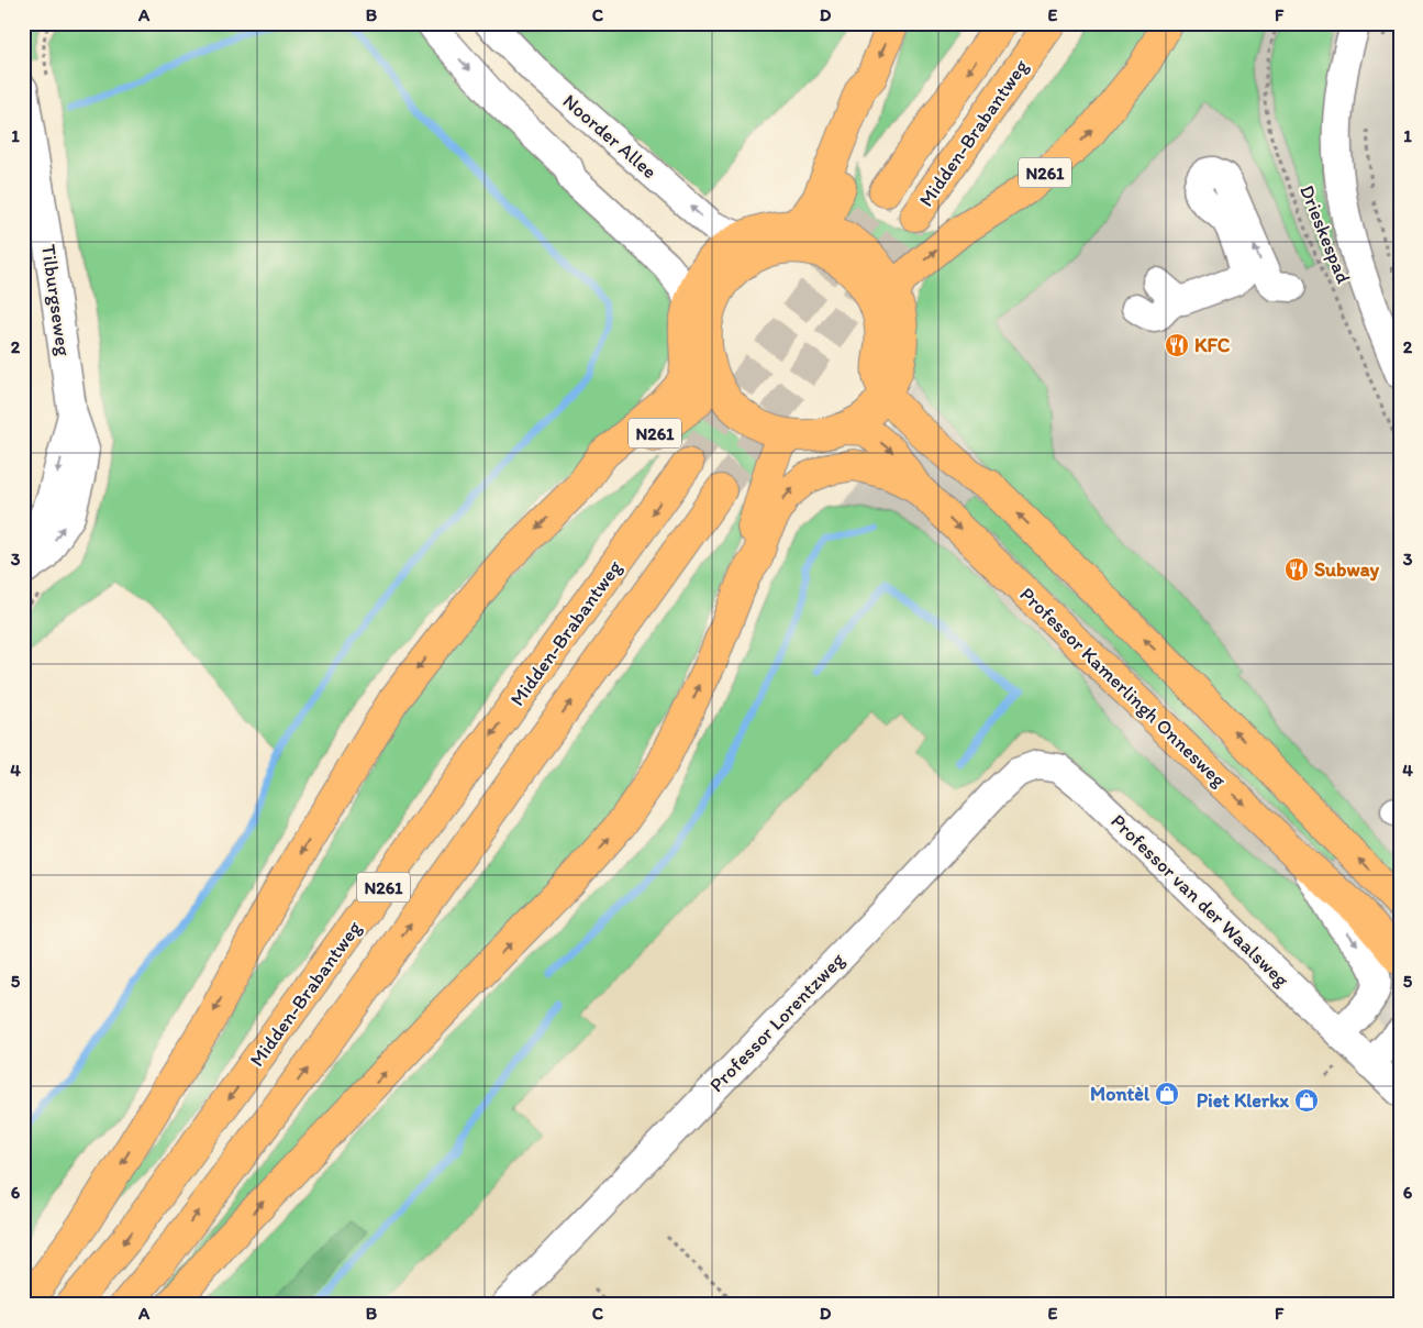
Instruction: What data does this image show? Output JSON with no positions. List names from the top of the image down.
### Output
{
  "streets": {
    "main road": ["Midden-Brabantweg", "N261", "Professor Kamerlingh Onnesweg"],
    "street": [
      "Noorder Allee",
      "Tilburgseweg",
      "Professor van der Waalsweg",
      "Professor Lorentzweg"
    ],
    "path": ["Drieskespad"]
  },
  "crossings": [
    ["Professor van der Waalsweg", "Professor Lorentzweg"]
  ],
  "places": {
    "restaurant": ["KFC", "Subway"],
    "shop": ["Montèl", "Piet Klerkx"]
  },
  "grid": {
    "columns": [
      "A",
      "B",
      "C",
      "D",
      "E",
      "F"
    ],
    "rows": [
      "1",
      "2",
      "3",
      "4",
      "5",
      "6"
    ]
  }
}
